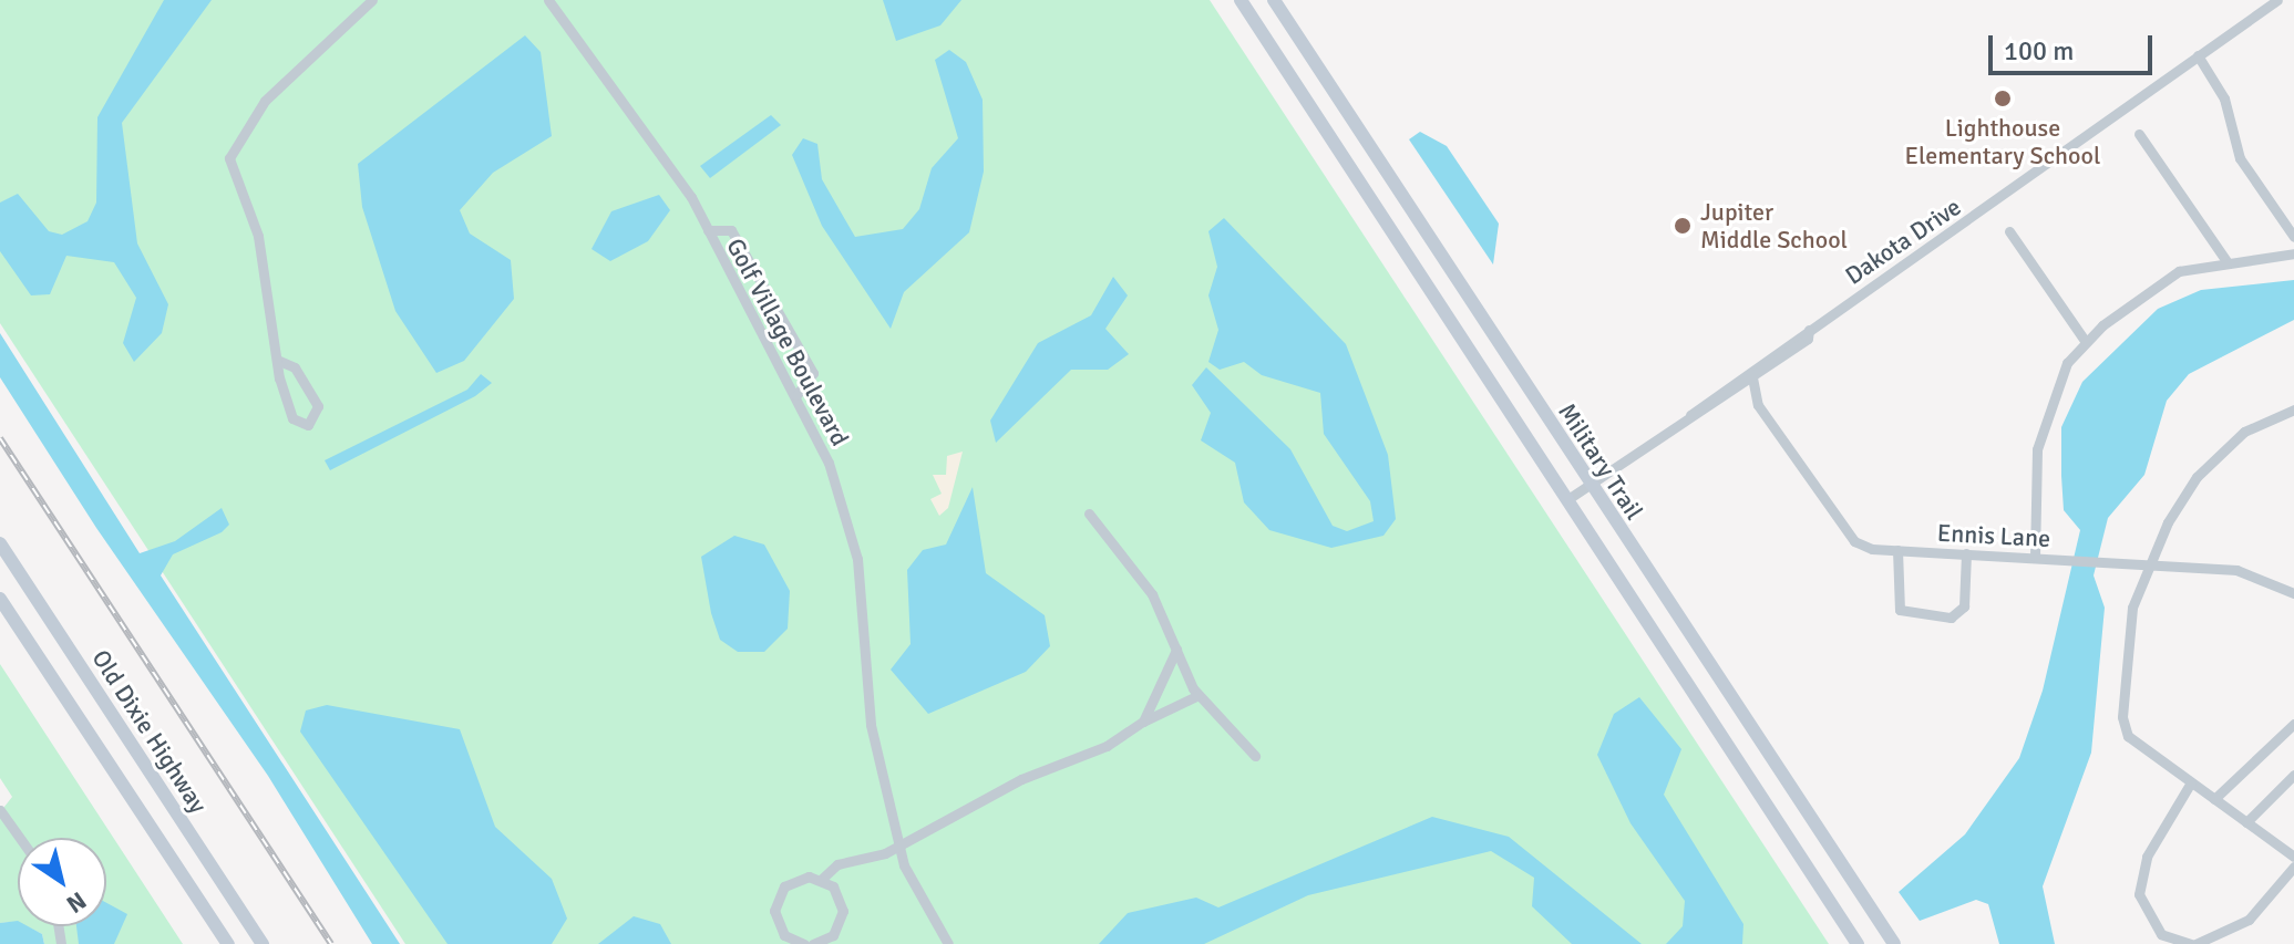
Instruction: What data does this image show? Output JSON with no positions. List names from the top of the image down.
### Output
{
  "streets": {
    "main road": ["Military Trail", "Old Dixie Highway"],
    "street": ["Dakota Drive", "Golf Village Boulevard", "Ennis Lane"]
  },
  "crossings": [
    ["Dakota Drive", "Military Trail"],
    ["Dakota Drive", "Ennis Lane"]
  ],
  "places": ["Lighthouse Elementary School", "Jupiter Middle School"],
  "scale_bar": "100 m",
  "north": "bottom right"
}
